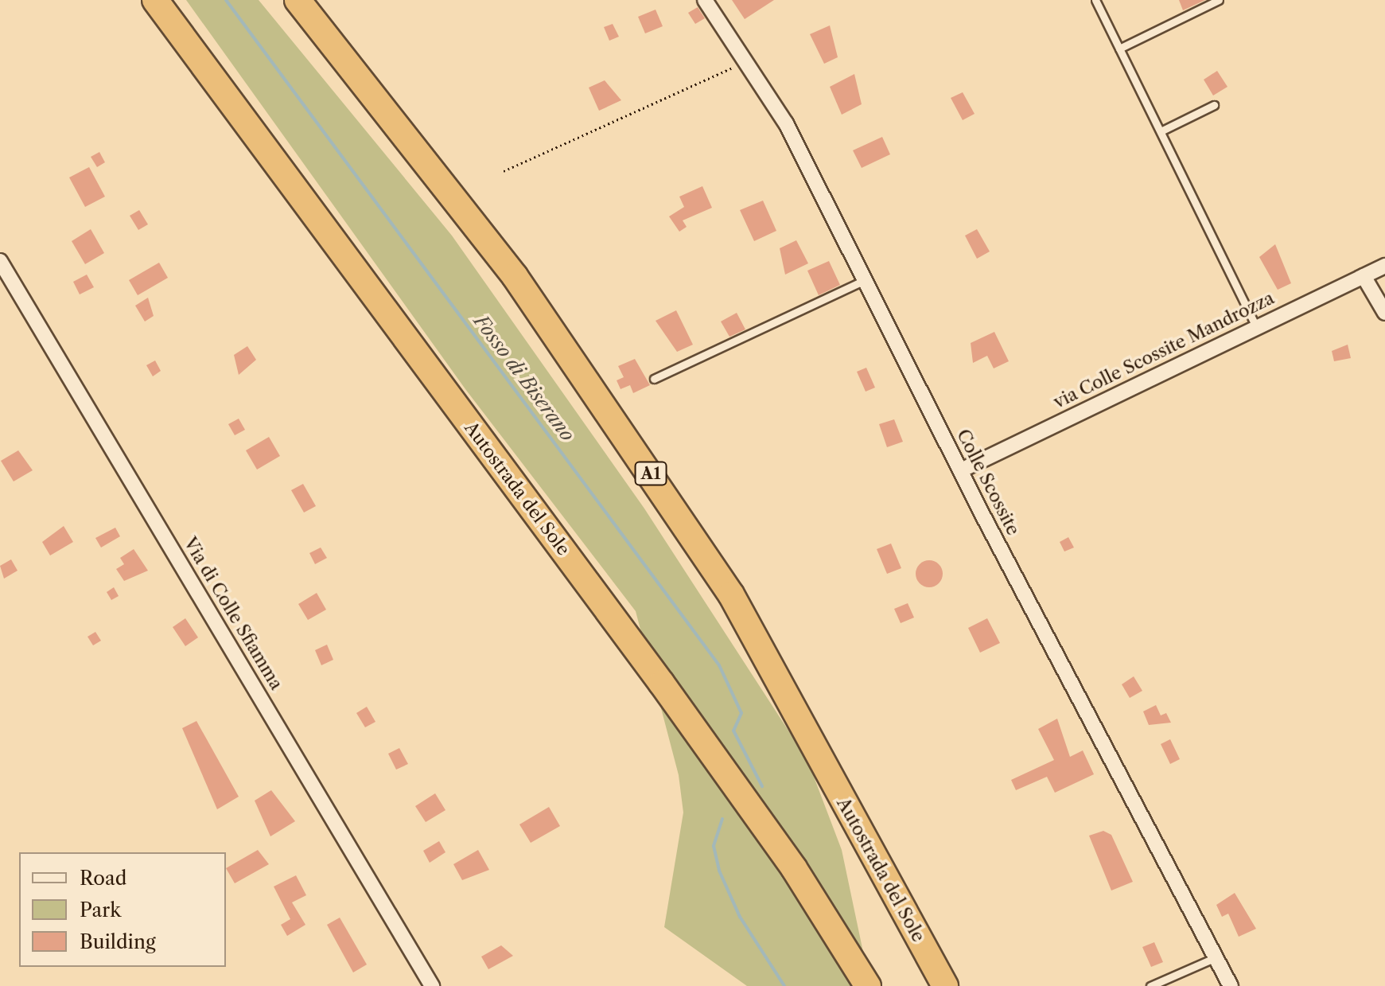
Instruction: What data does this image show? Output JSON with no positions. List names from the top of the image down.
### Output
{
  "streets": {
    "highway": ["A1", "Autostrada del Sole"],
    "street": ["via Colle Scossite Mandrozza", "Colle Scossite", "Via di Colle Sfiamma"]
  },
  "crossings": [
    ["via Colle Scossite Mandrozza", "Colle Scossite"]
  ],
  "water": ["Fosso di Biserano"],
  "legend": ["Road", "Park", "Building"]
}
